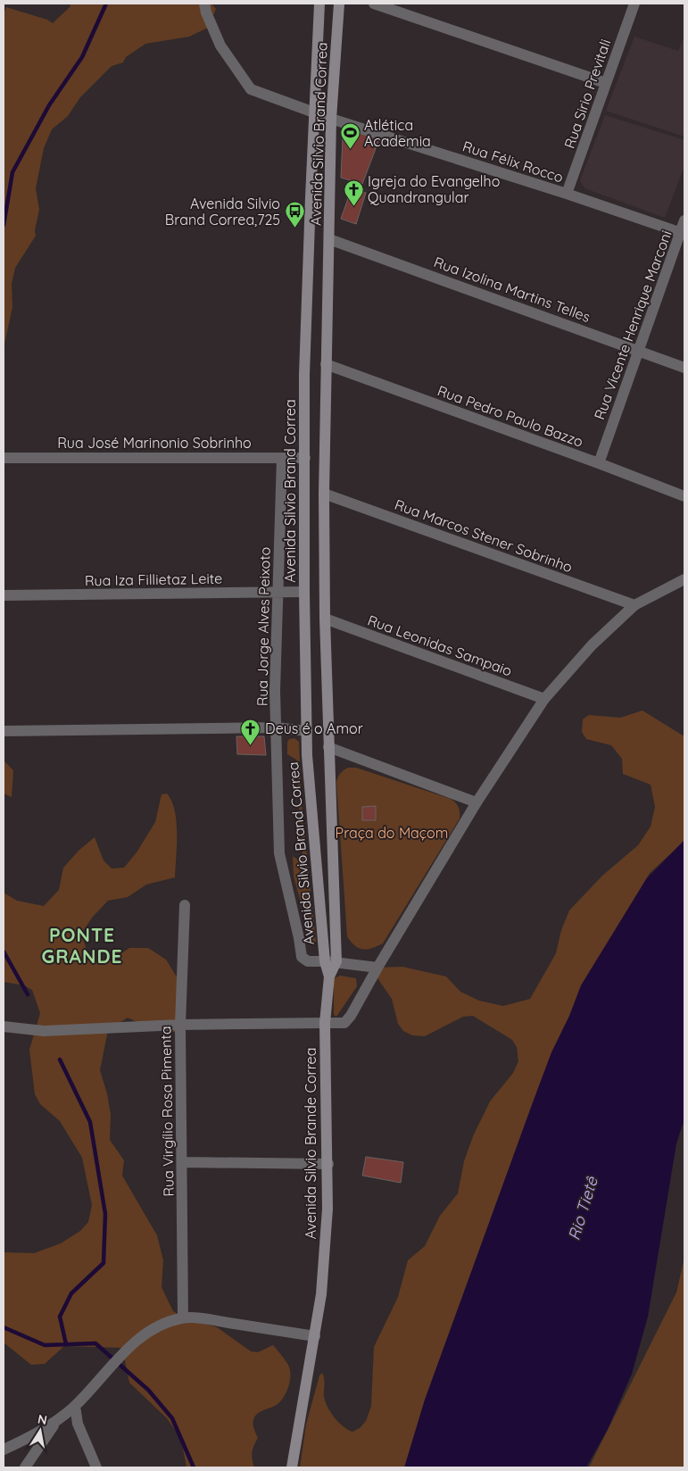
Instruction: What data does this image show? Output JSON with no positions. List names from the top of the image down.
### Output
{
  "streets": {
    "main road": ["Avenida Silvio Brand Correa", "Avenida Silvio Brande Correa"],
    "street": [
      "Rua Sirio Previtali",
      "Rua Félix Rocco",
      "Rua Izolina Martins Telles",
      "Rua Vicente Henrique Marconi",
      "Rua Pedro Paulo Bazzo",
      "Rua José Marinonio Sobrinho",
      "Rua Marcos Stener Sobrinho",
      "Rua Iza Fillietaz Leite",
      "Rua Jorge Alves Peixoto",
      "Rua Leonidas Sampaio",
      "Rua Virgílio Rosa Pimenta"
    ]
  },
  "crossings": [
    ["Rua Sirio Previtali", "Rua Félix Rocco"],
    ["Avenida Silvio Brand Correa", "Rua Félix Rocco"],
    ["Avenida Silvio Brand Correa", "Rua Izolina Martins Telles"],
    ["Avenida Silvio Brand Correa", "Rua Pedro Paulo Bazzo"],
    ["Avenida Silvio Brand Correa", "Rua José Marinonio Sobrinho"],
    ["Avenida Silvio Brand Correa", "Rua Marcos Stener Sobrinho"],
    ["Avenida Silvio Brand Correa", "Rua Iza Fillietaz Leite"],
    ["Avenida Silvio Brand Correa", "Rua Jorge Alves Peixoto"],
    ["Avenida Silvio Brand Correa", "Rua Leonidas Sampaio"],
    ["Avenida Silvio Brand Correa", "Avenida Silvio Brande Correa"],
    ["Rua Félix Rocco", "Rua Vicente Henrique Marconi"],
    ["Rua Izolina Martins Telles", "Rua Vicente Henrique Marconi"],
    ["Rua Vicente Henrique Marconi", "Rua Pedro Paulo Bazzo"],
    ["Rua José Marinonio Sobrinho", "Rua Jorge Alves Peixoto"],
    ["Rua Iza Fillietaz Leite", "Rua Jorge Alves Peixoto"]
  ],
  "districts": ["PONTE GRANDE"],
  "water": ["Rio Tietê"],
  "parks": ["Praça do Maçom"],
  "places": {
    "sports": ["Atlética Academia"],
    "church": ["Igreja do Evangelho Quandrangular", "Deus é o Amor"],
    "bus stop": ["Avenida Silvio Brand Correa,725"]
  },
  "north": "top"
}
